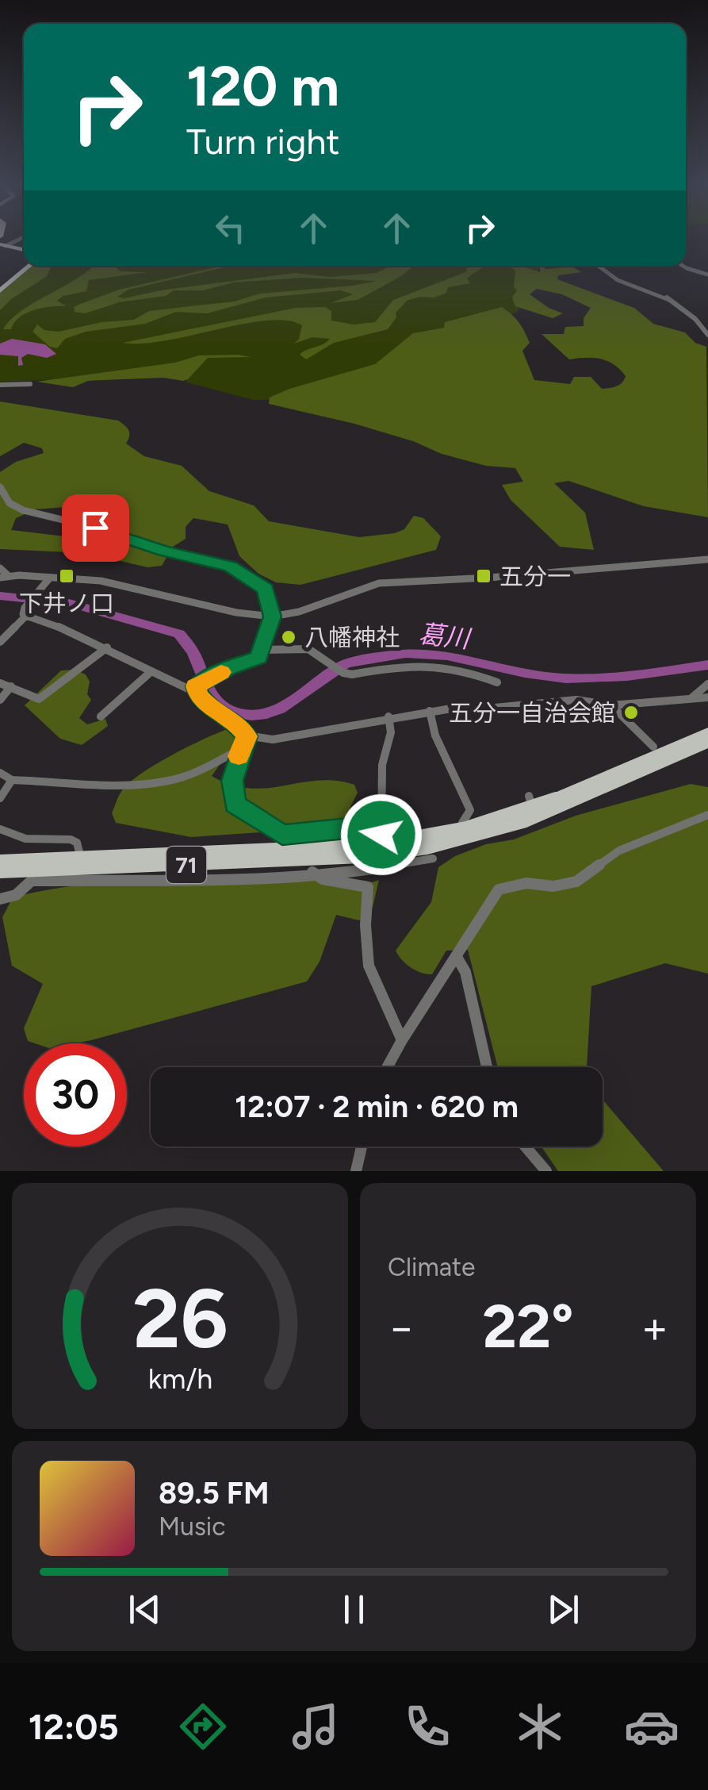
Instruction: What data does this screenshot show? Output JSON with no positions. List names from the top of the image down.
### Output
{
  "streets": {
    "main road": ["71"]
  },
  "water": ["葛川"],
  "places": {
    "transit": ["下井ノ口", "五分一"],
    "other": ["八幡神社", "五分一自治会館"]
  },
  "page": {
    "turn": ["120 m", "Turn right"],
    "limit": "30",
    "trip": "12:07 · 2 min · 620 m",
    "tile": "Climate",
    "heat": ["−", "22°", "+"],
    "song": ["89.5 FM", "Music"],
    "tabs": "12:05",
    "gauge": ["26", "km/h"]
  }
}
